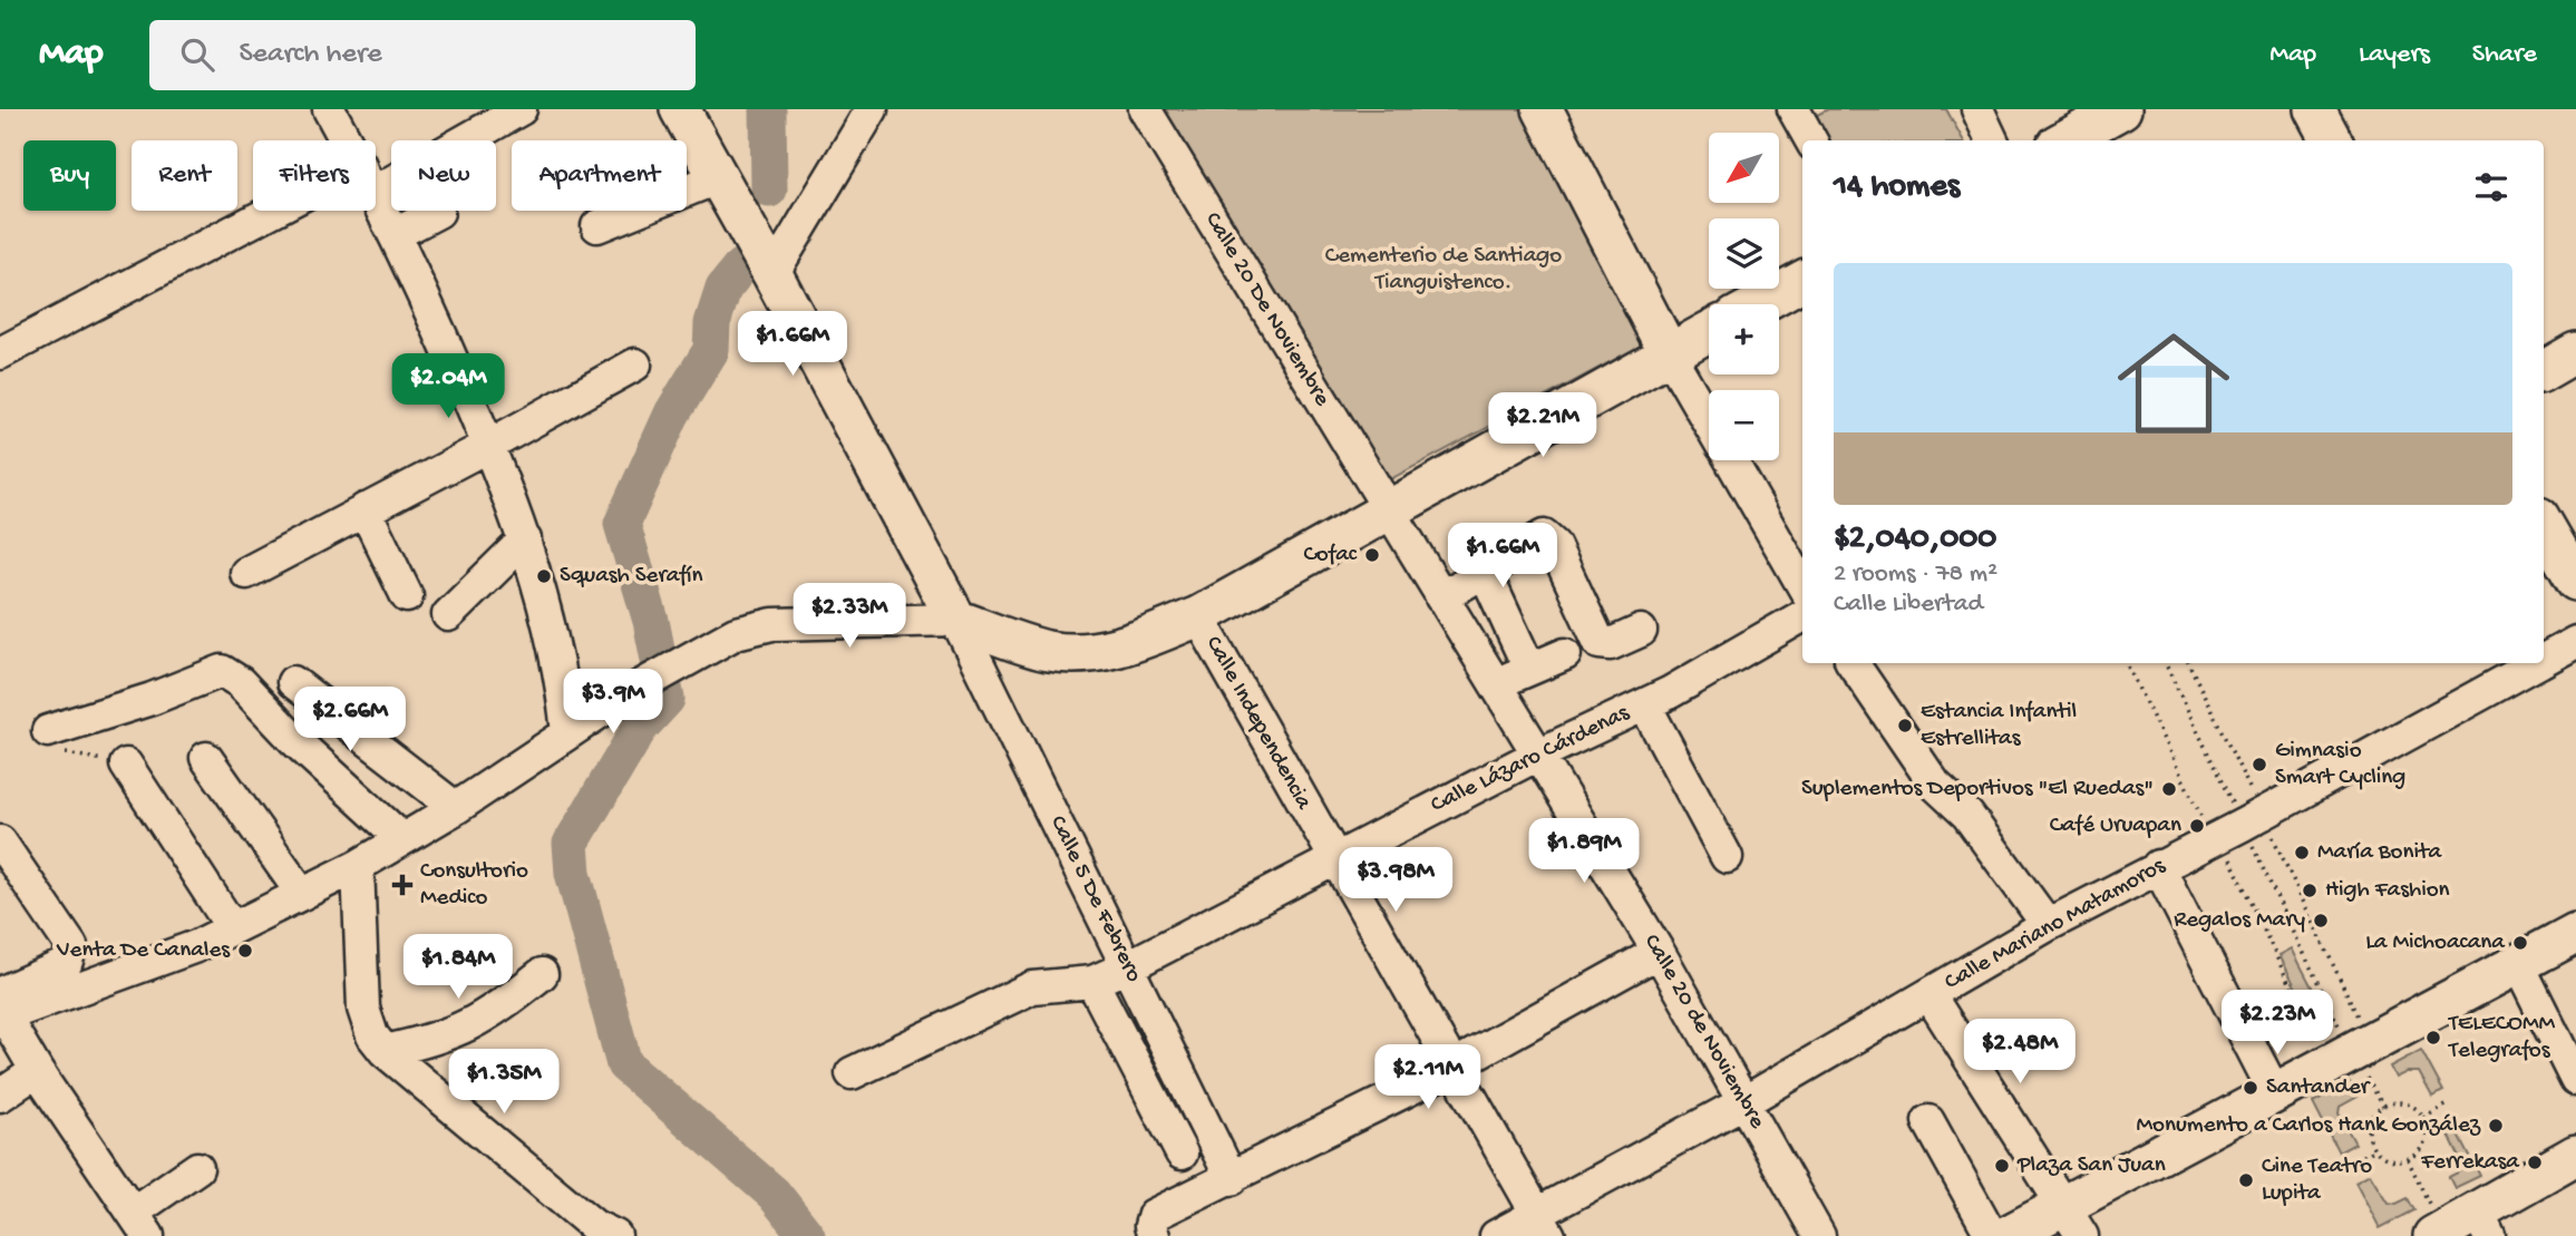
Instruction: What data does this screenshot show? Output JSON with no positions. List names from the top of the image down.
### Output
{
  "streets": {
    "street": [
      "Calle 20 De Noviembre",
      "Calle Independencia",
      "Calle Lázaro Cárdenas",
      "Calle 5 De Febrero",
      "Calle Mariano Matamoros",
      "Calle 20 de Noviembre"
    ]
  },
  "crossings": [
    ["Calle 20 De Noviembre", "Calle 20 de Noviembre"],
    ["Calle Independencia", "Calle Lázaro Cárdenas"],
    ["Calle Independencia", "Calle Mariano Matamoros"],
    ["Calle Lázaro Cárdenas", "Calle 5 De Febrero"],
    ["Calle Lázaro Cárdenas", "Calle 20 de Noviembre"],
    ["Calle Mariano Matamoros", "Calle 20 de Noviembre"]
  ],
  "parks": ["Cementerio de Santiago Tianguistenco."],
  "places": {
    "other": [
      "Cofac",
      "Squash Serafín",
      "Estancia Infantil Estrellitas",
      "Gimnasio Smart Cycling",
      "Suplementos Deportivos \"El Ruedas\"",
      "Café Uruapan",
      "María Bonita",
      "High Fashion",
      "Regalos Mary",
      "La Michoacana",
      "Venta De Canales",
      "TELECOMM Telegrafos",
      "Santander",
      "Monumento a Carlos Hank González",
      "Ferrekasa",
      "Plaza San Juan",
      "Cine Teatro Lupita"
    ],
    "health": ["Consultorio Medico"]
  },
  "north": "bottom left",
  "page": {
    "header": "Map",
    "search": "Search here",
    "nav": ["Map", "Layers", "Share"],
    "map_buttons": ["+", "−"],
    "chip": [
      "Buy",
      "Rent",
      "Filters",
      "New",
      "Apartment"
    ],
    "heading": "14 homes",
    "list": [
      {
        "name": "$2,040,000",
        "note": "2 rooms · 78 m² · Calle Libertad"
      }
    ],
    "price": [
      "$1.66M",
      "$2.04M",
      "$2.21M",
      "$1.66M",
      "$2.33M",
      "$3.9M",
      "$2.66M",
      "$1.89M",
      "$3.98M",
      "$1.84M",
      "$2.23M",
      "$2.48M",
      "$2.11M",
      "$1.35M"
    ]
  }
}
